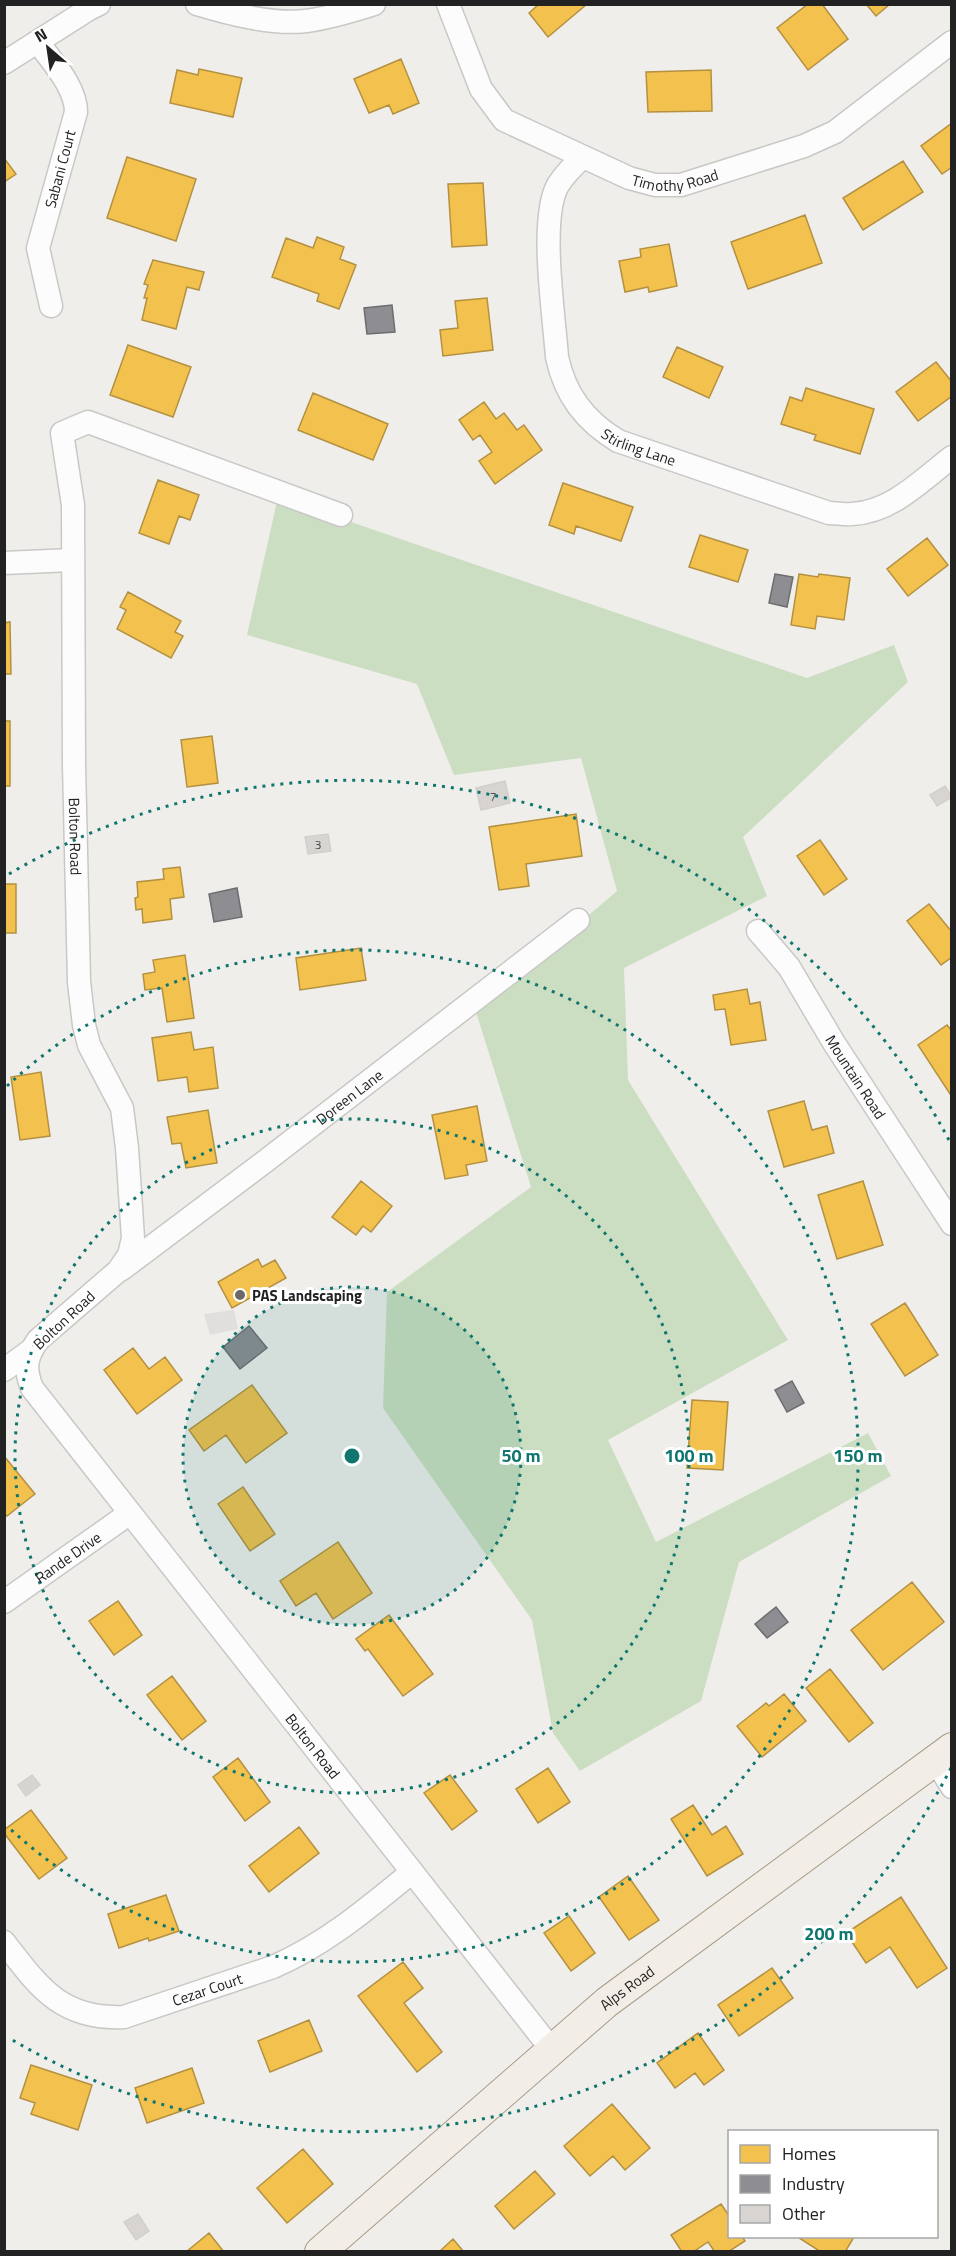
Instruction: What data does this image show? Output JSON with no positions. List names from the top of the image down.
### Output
{
  "streets": {
    "main road": ["Alps Road"],
    "street": [
      "Sabani Court",
      "Timothy Road",
      "Stirling Lane",
      "Bolton Road",
      "Mountain Road",
      "Doreen Lane",
      "Rande Drive",
      "Cezar Court"
    ]
  },
  "crossings": [
    ["Timothy Road", "Stirling Lane"],
    ["Bolton Road", "Doreen Lane"],
    ["Bolton Road", "Rande Drive"],
    ["Bolton Road", "Cezar Court"],
    ["Bolton Road", "Alps Road"]
  ],
  "places": ["PAS Landscaping"],
  "house_numbers": ["7", "3"],
  "legend": ["Homes", "Industry", "Other"],
  "north": "top left",
  "rings": [
    "50 m",
    "100 m",
    "150 m",
    "200 m"
  ]
}
